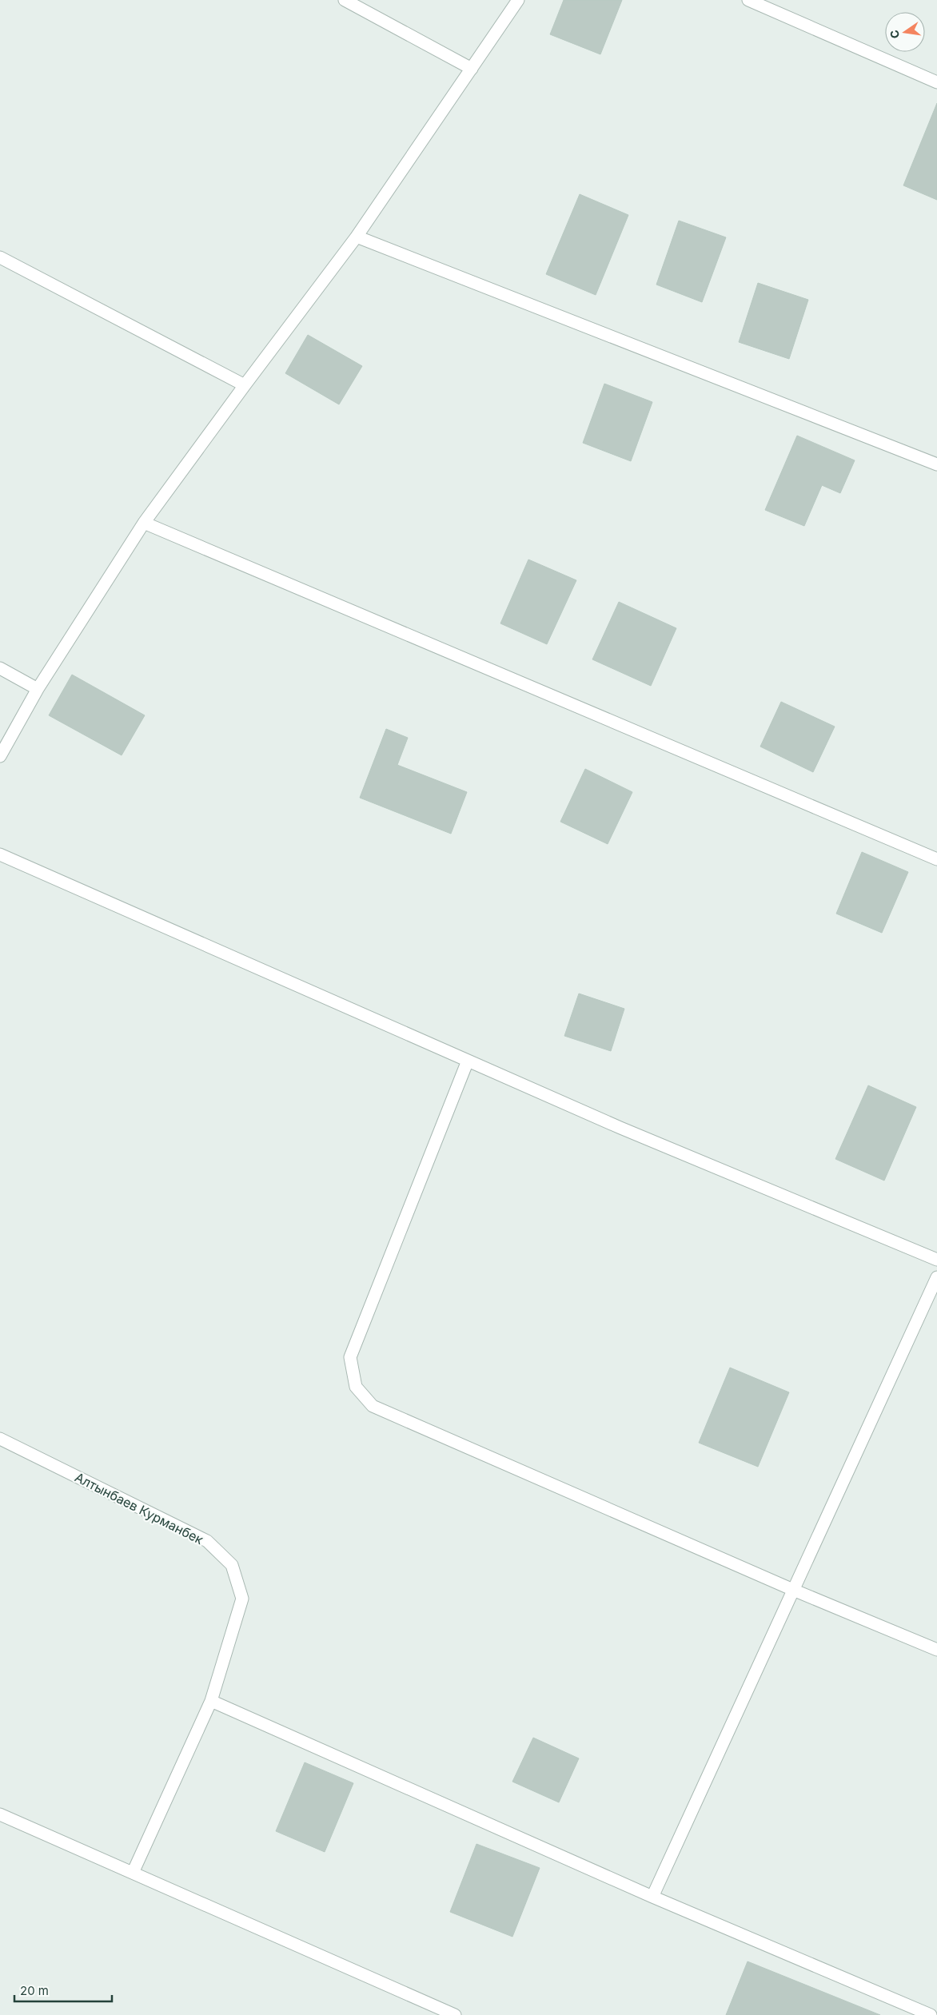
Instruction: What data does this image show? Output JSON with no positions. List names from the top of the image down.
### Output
{
  "streets": {
    "street": ["Алтынбаев Курманбек"]
  },
  "scale_bar": "20 m",
  "north": "left"
}
